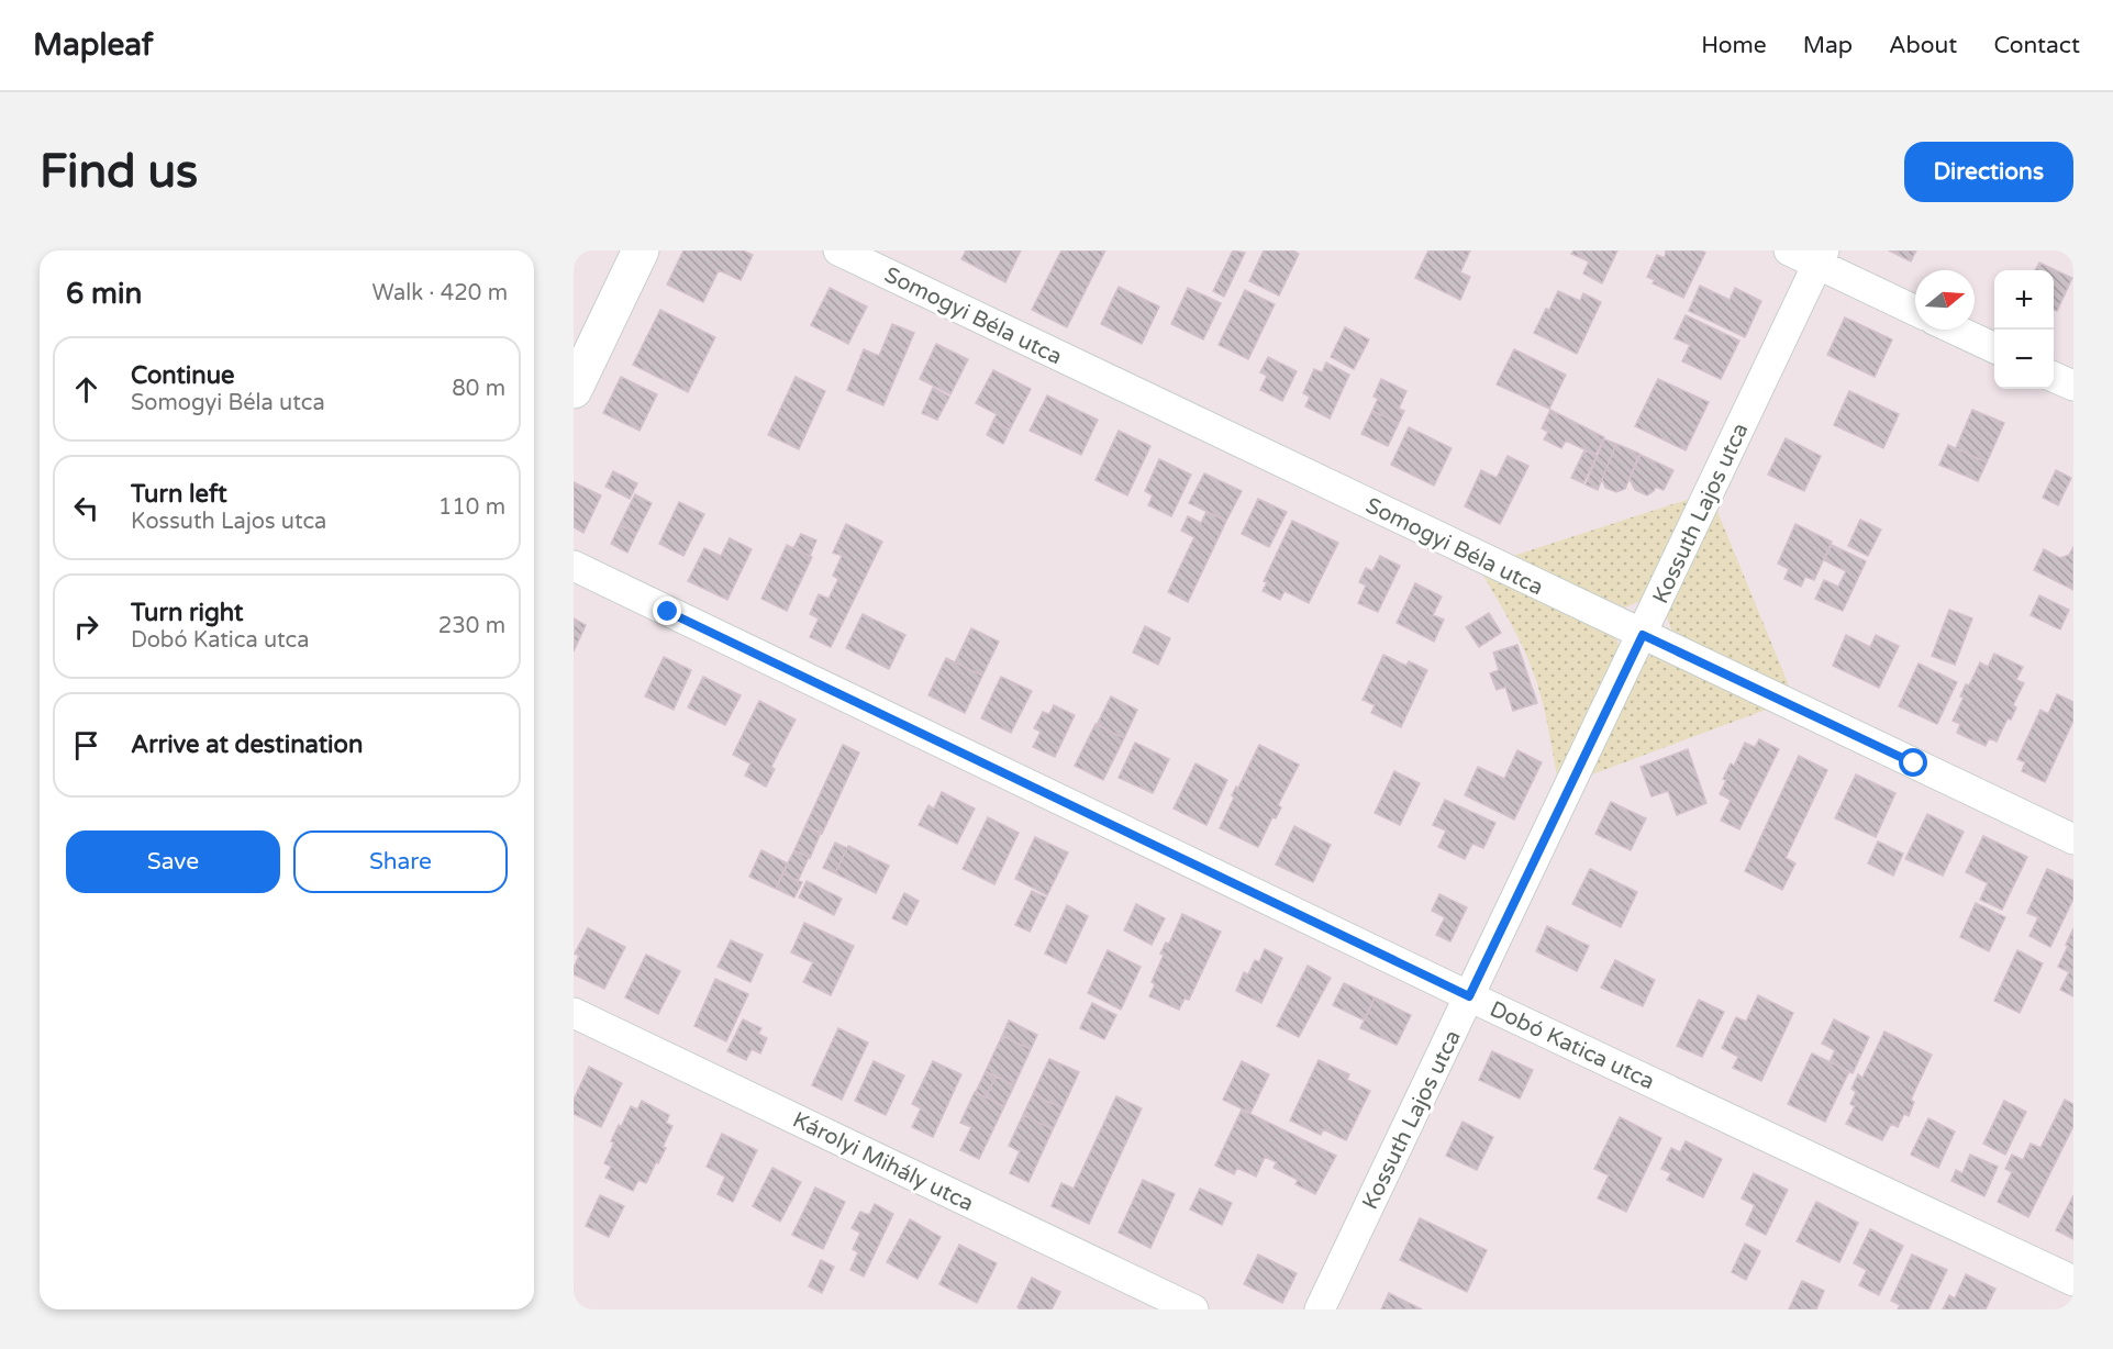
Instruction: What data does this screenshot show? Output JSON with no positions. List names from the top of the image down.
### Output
{
  "streets": {
    "street": [
      "Somogyi Béla utca",
      "Kossuth Lajos utca",
      "Dobó Katica utca",
      "Károlyi Mihály utca"
    ]
  },
  "crossings": [
    ["Somogyi Béla utca", "Kossuth Lajos utca"],
    ["Kossuth Lajos utca", "Dobó Katica utca"]
  ],
  "north": "right",
  "page": {
    "header": "Mapleaf",
    "nav": [
      "Home",
      "Map",
      "About",
      "Contact"
    ],
    "buttons": [
      "Directions",
      ["Save", "Share"]
    ],
    "title": "Find us",
    "heading": ["6 min", "Walk · 420 m"],
    "map_buttons": ["+", "−"],
    "list": [
      ["Continue", "Somogyi Béla utca", "80 m"],
      ["Turn left", "Kossuth Lajos utca", "110 m"],
      ["Turn right", "Dobó Katica utca", "230 m"],
      "Arrive at destination"
    ]
  }
}
